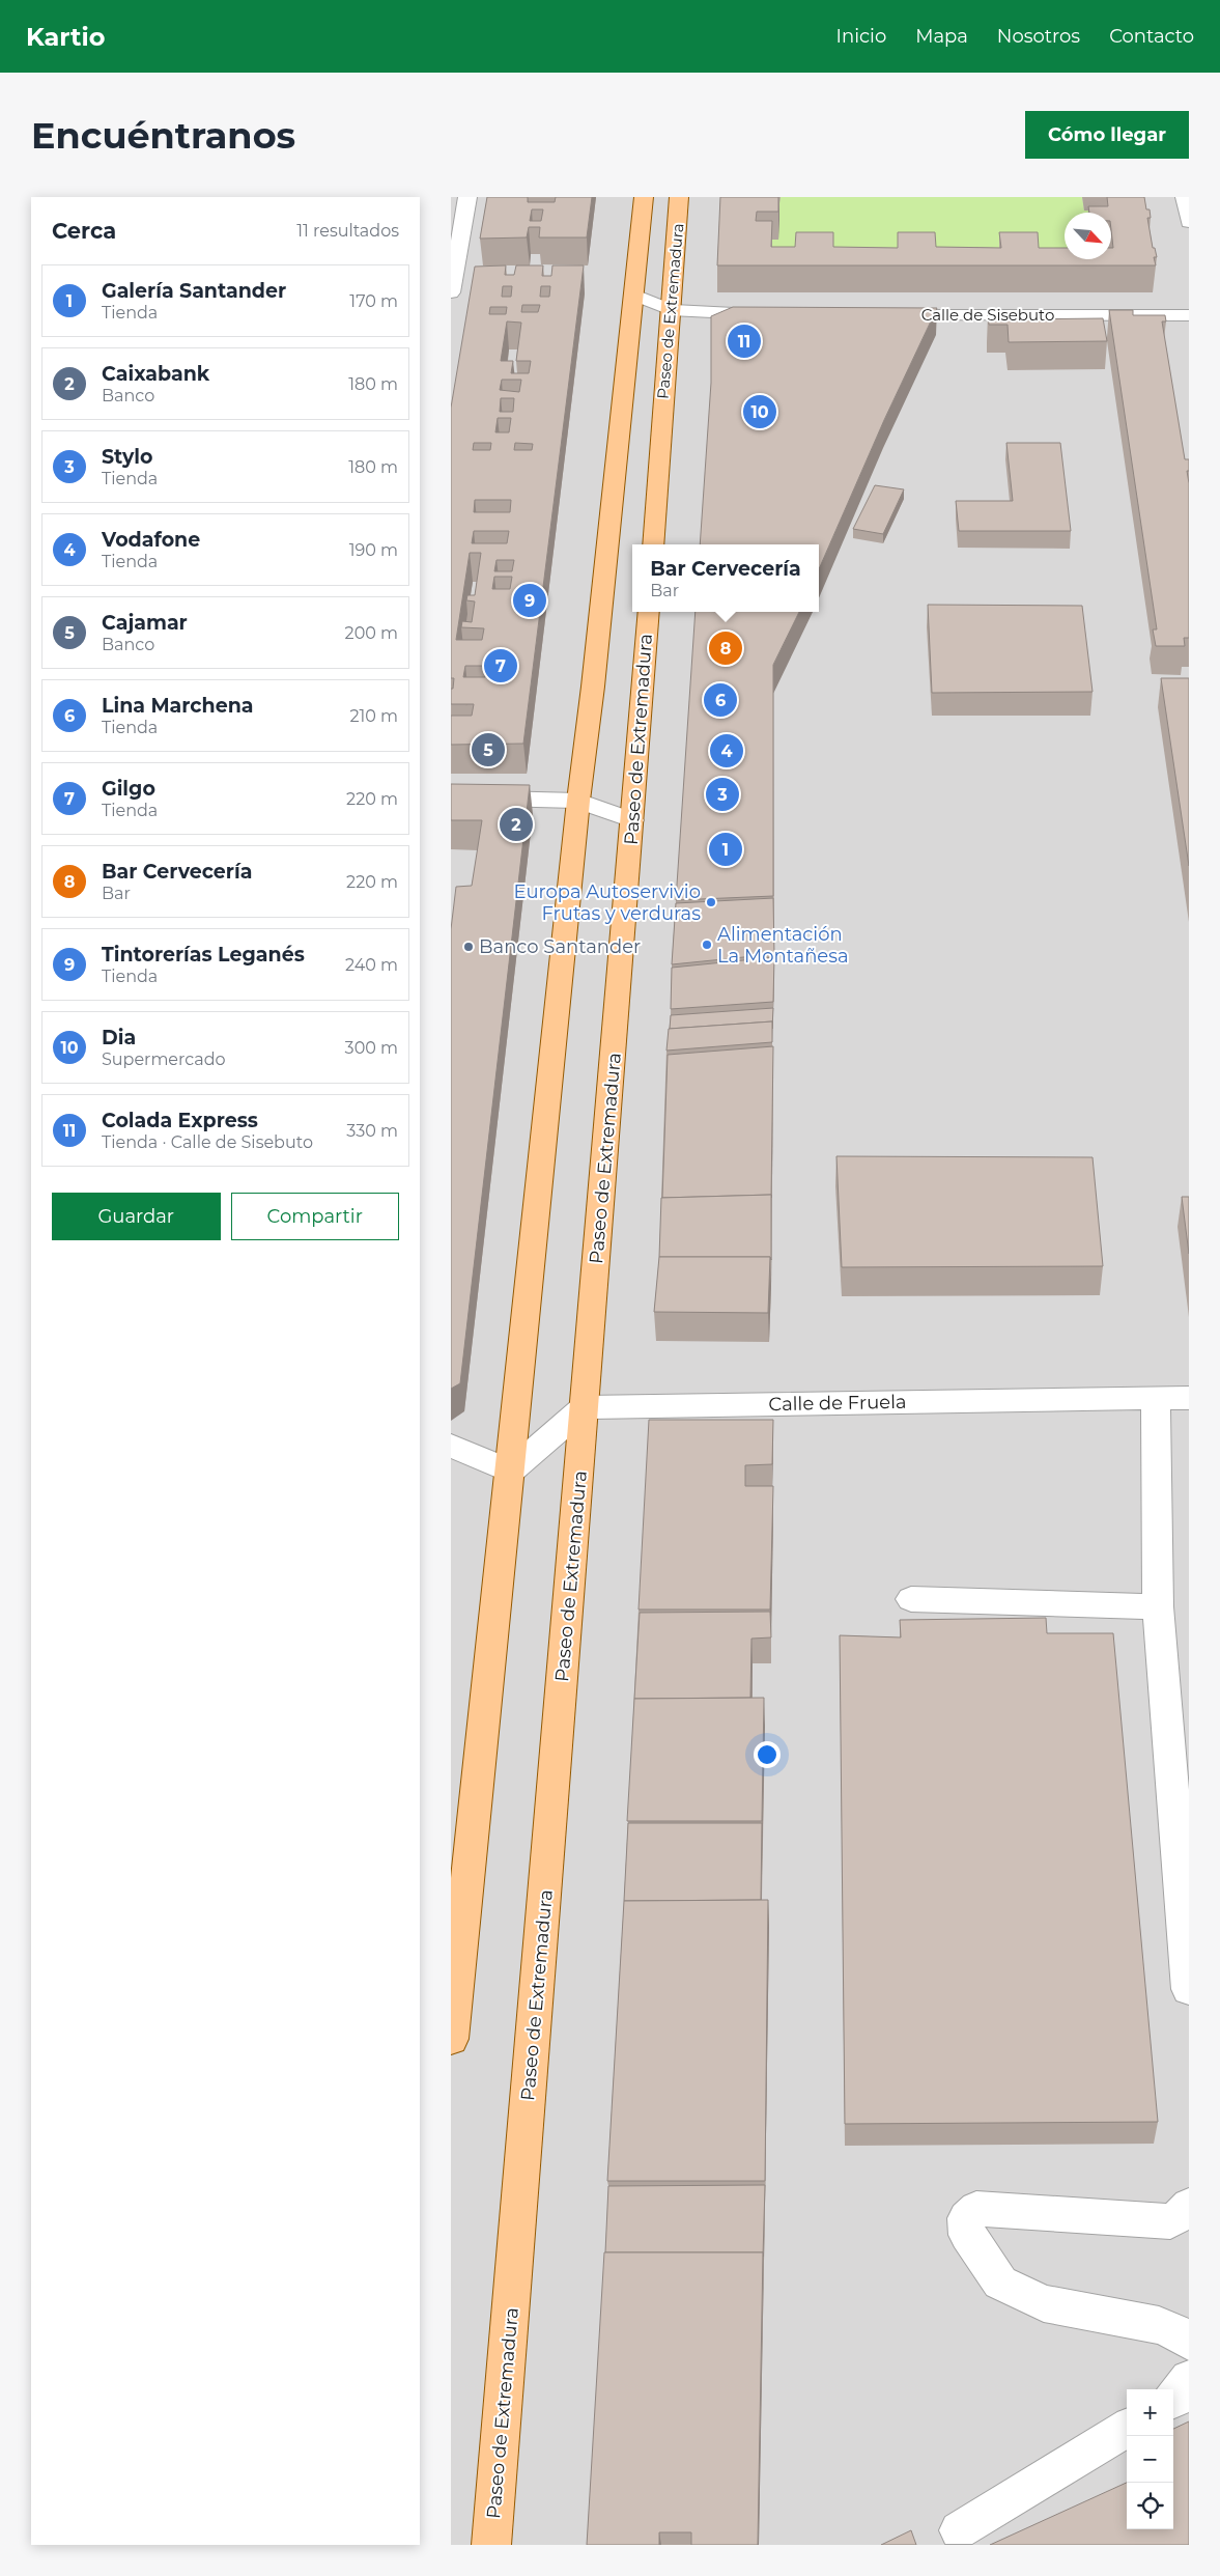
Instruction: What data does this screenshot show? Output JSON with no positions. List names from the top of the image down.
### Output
{
  "streets": {
    "main road": ["Paseo de Extremadura"],
    "street": ["Calle de Sisebuto", "Calle de Fruela"]
  },
  "crossings": [
    ["Paseo de Extremadura", "Calle de Fruela"]
  ],
  "places": ["Europa Autoservivio Frutas y verduras", "Alimentación La Montañesa", "Banco Santander"],
  "north": "bottom right",
  "page": {
    "header": "Kartio",
    "nav": [
      "Inicio",
      "Mapa",
      "Nosotros",
      "Contacto"
    ],
    "buttons": [
      "Cómo llegar",
      ["Guardar", "Compartir"]
    ],
    "title": "Encuéntranos",
    "heading": ["Cerca", "11 resultados"],
    "list": [
      {
        "mark": "1",
        "name": "Galería Santander",
        "note": "Tienda",
        "value": "170 m"
      },
      {
        "mark": "2",
        "name": "Caixabank",
        "note": "Banco",
        "value": "180 m"
      },
      {
        "mark": "3",
        "name": "Stylo",
        "note": "Tienda",
        "value": "180 m"
      },
      {
        "mark": "4",
        "name": "Vodafone",
        "note": "Tienda",
        "value": "190 m"
      },
      {
        "mark": "5",
        "name": "Cajamar",
        "note": "Banco",
        "value": "200 m"
      },
      {
        "mark": "6",
        "name": "Lina Marchena",
        "note": "Tienda",
        "value": "210 m"
      },
      {
        "mark": "7",
        "name": "Gilgo",
        "note": "Tienda",
        "value": "220 m"
      },
      {
        "mark": "8",
        "name": "Bar Cervecería",
        "note": "Bar",
        "value": "220 m"
      },
      {
        "mark": "9",
        "name": "Tintorerías Leganés",
        "note": "Tienda",
        "value": "240 m"
      },
      {
        "mark": "10",
        "name": "Dia",
        "note": "Supermercado",
        "value": "300 m"
      },
      {
        "mark": "11",
        "name": "Colada Express",
        "note": "Tienda · Calle de Sisebuto",
        "value": "330 m"
      }
    ],
    "pins": [
      "11",
      "10",
      "9",
      "8",
      "7",
      "6",
      "5",
      "4",
      "3",
      "2",
      "1"
    ],
    "popup": ["Bar Cervecería", "Bar"],
    "map_buttons": ["+", "−"]
  }
}
